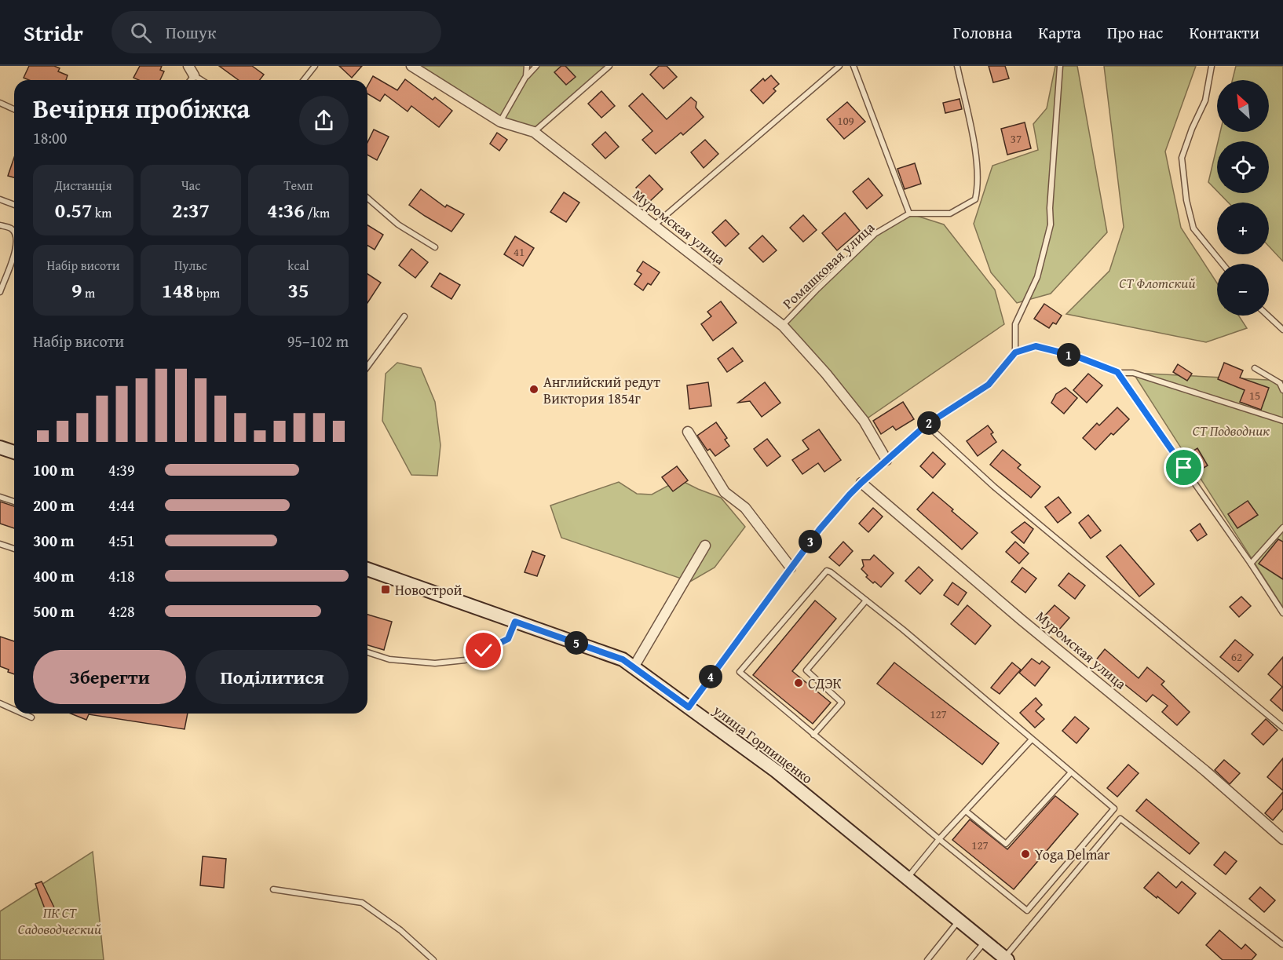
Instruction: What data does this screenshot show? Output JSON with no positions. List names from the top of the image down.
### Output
{
  "streets": {
    "main road": ["улица Горпищенко"],
    "street": ["Муромская улица"],
    "lane": ["Ромашковая улица"]
  },
  "crossings": [
    ["Муромская улица", "Ромашковая улица"]
  ],
  "parks": ["СТ Флотский", "СТ Подводник", "ПК СТ Садоводческий"],
  "places": {
    "other": ["Английский редут Виктория 1854г", "СДЭК", "Yoga Delmar"],
    "transit": ["Новострой"]
  },
  "house_numbers": [
    "109",
    "37",
    "41",
    "15",
    "62",
    "127",
    "127"
  ],
  "north": "top left",
  "page": {
    "header": "Stridr",
    "search": "Пошук",
    "nav": [
      "Головна",
      "Карта",
      "Про нас",
      "Контакти"
    ],
    "map_buttons": ["+", "−"],
    "heading": ["Вечірня пробіжка", "18:00"],
    "stats": [
      ["Дистанція", "0.57 km"],
      ["Час", "2:37"],
      ["Темп", "4:36 /km"],
      ["Набір висоти", "9 m"],
      ["Пульс", "148 bpm"],
      ["kcal", "35"]
    ],
    "chart": ["Набір висоти", "95–102 m"],
    "pins": [
      "1",
      "2",
      "3",
      "5",
      "4"
    ],
    "list": [
      {
        "name": "100 m",
        "note": "4:39"
      },
      {
        "name": "200 m",
        "note": "4:44"
      },
      {
        "name": "300 m",
        "note": "4:51"
      },
      {
        "name": "400 m",
        "note": "4:18"
      },
      {
        "name": "500 m",
        "note": "4:28"
      }
    ],
    "buttons": ["Зберегти", "Поділитися"]
  }
}
